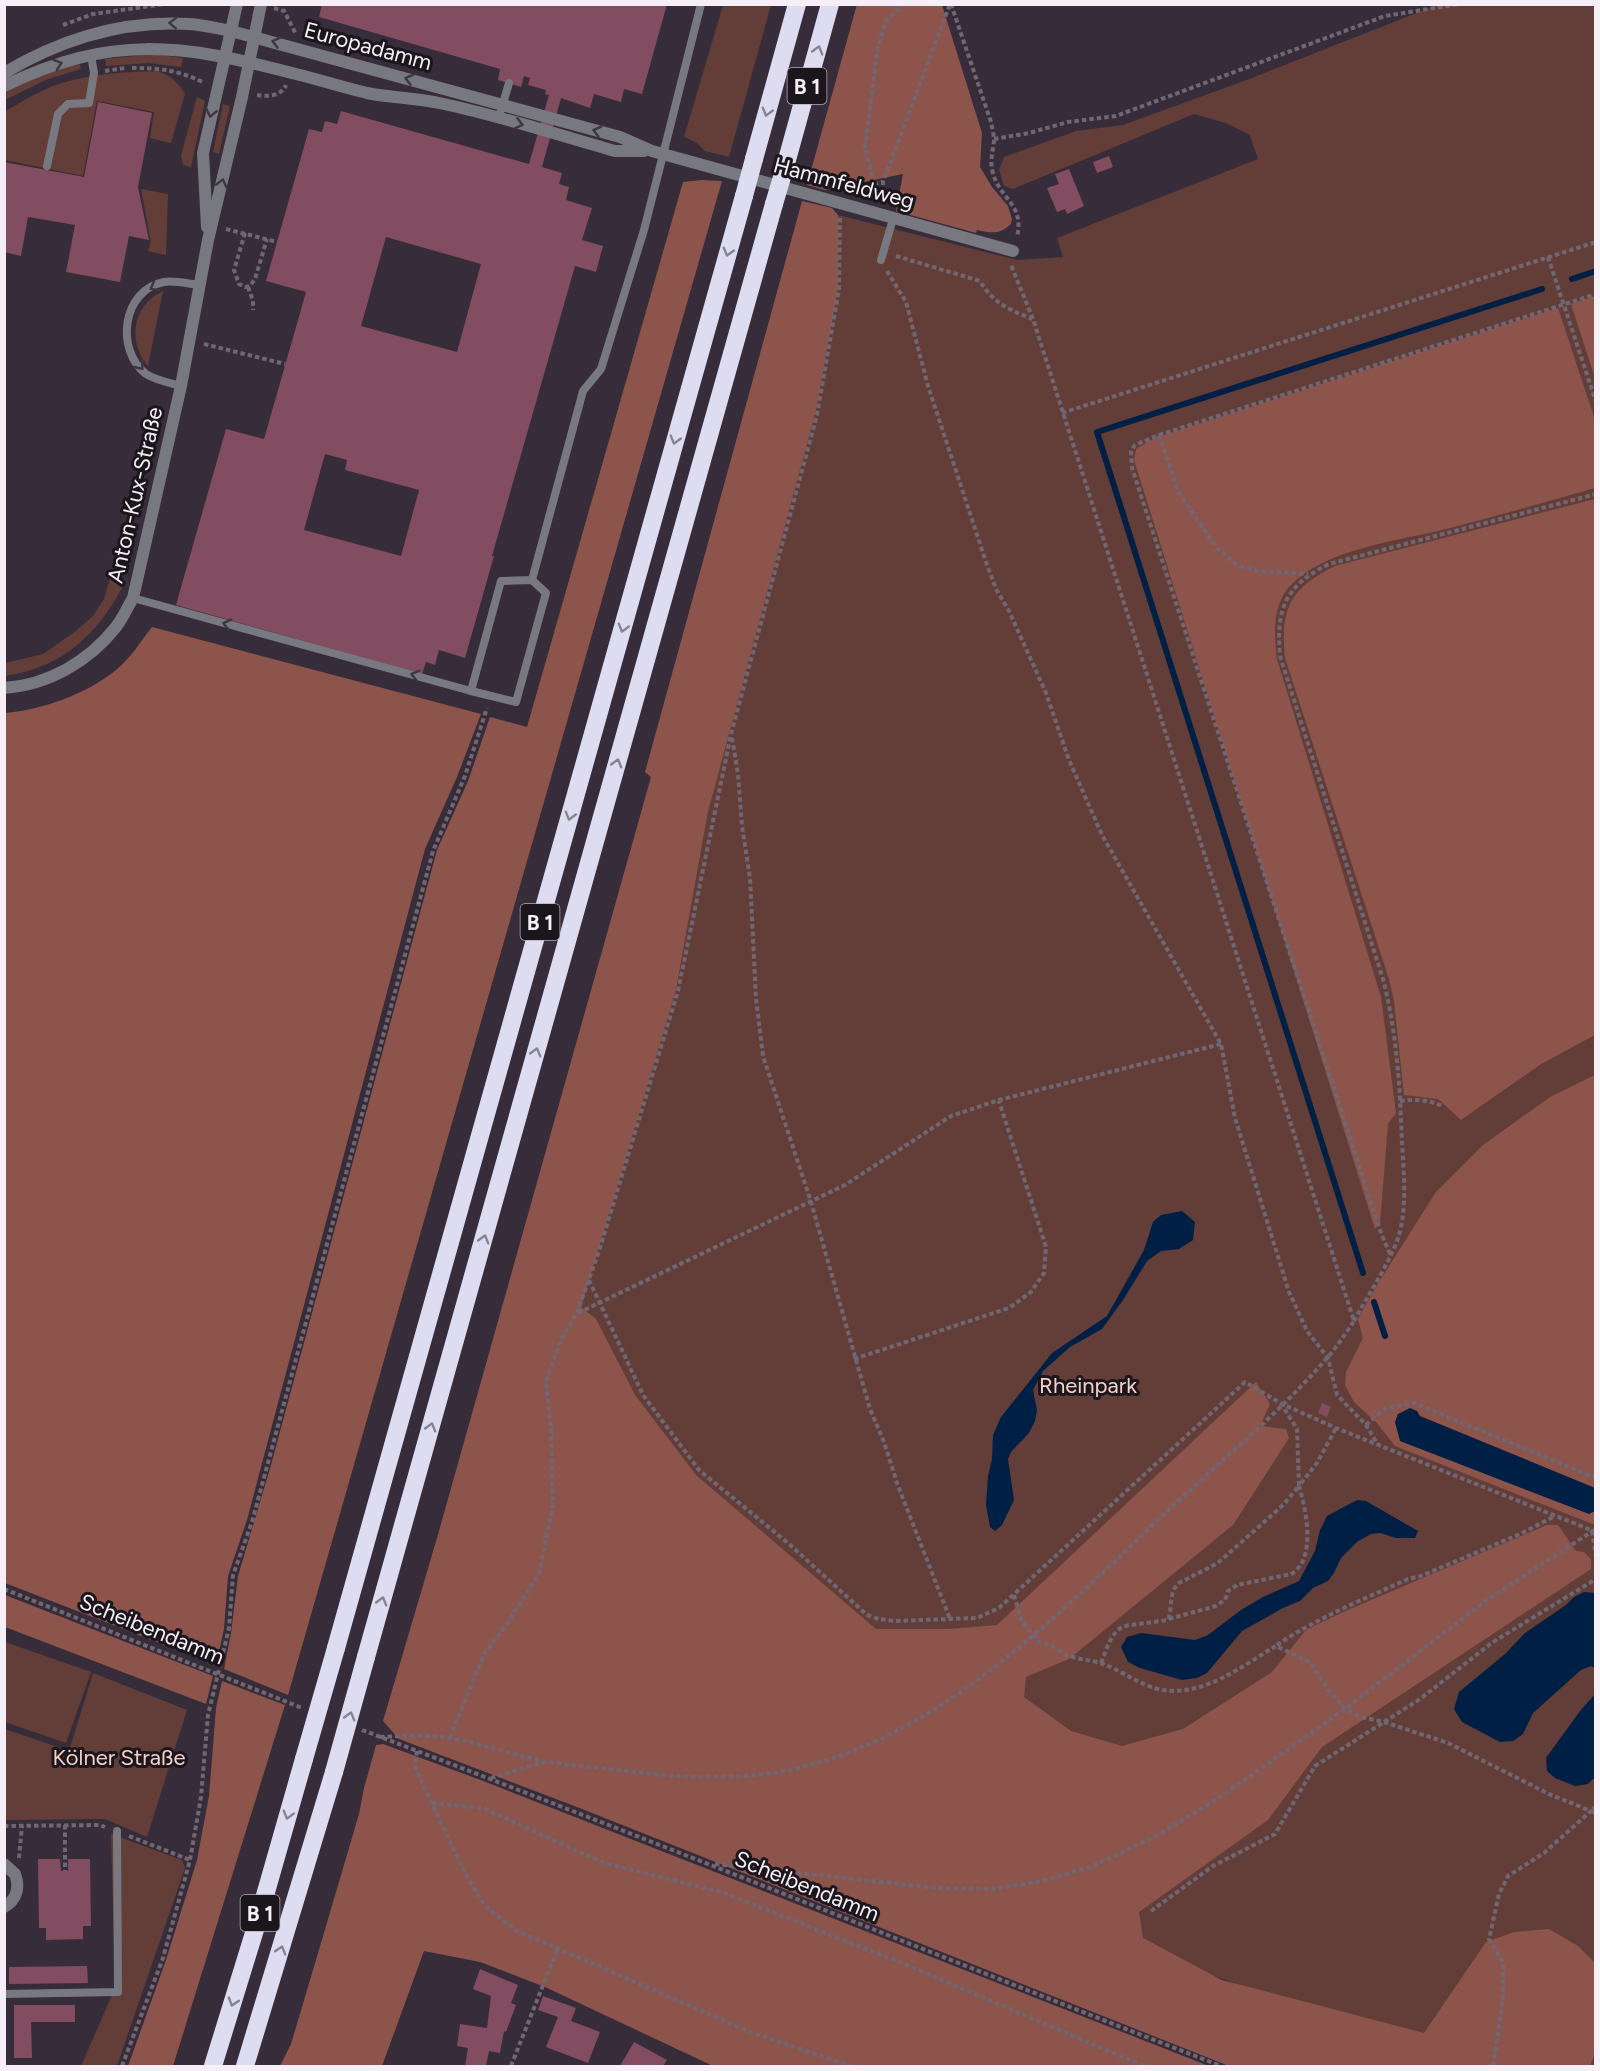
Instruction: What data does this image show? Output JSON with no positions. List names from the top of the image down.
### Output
{
  "streets": {
    "highway": ["B 1"],
    "street": ["Europadamm", "Hammfeldweg", "Anton-Kux-Straße"],
    "path": ["Scheibendamm"]
  },
  "crossings": [
    ["Europadamm", "Hammfeldweg"],
    ["Europadamm", "Anton-Kux-Straße"]
  ],
  "parks": ["Rheinpark", "Kölner Straße"]
}
